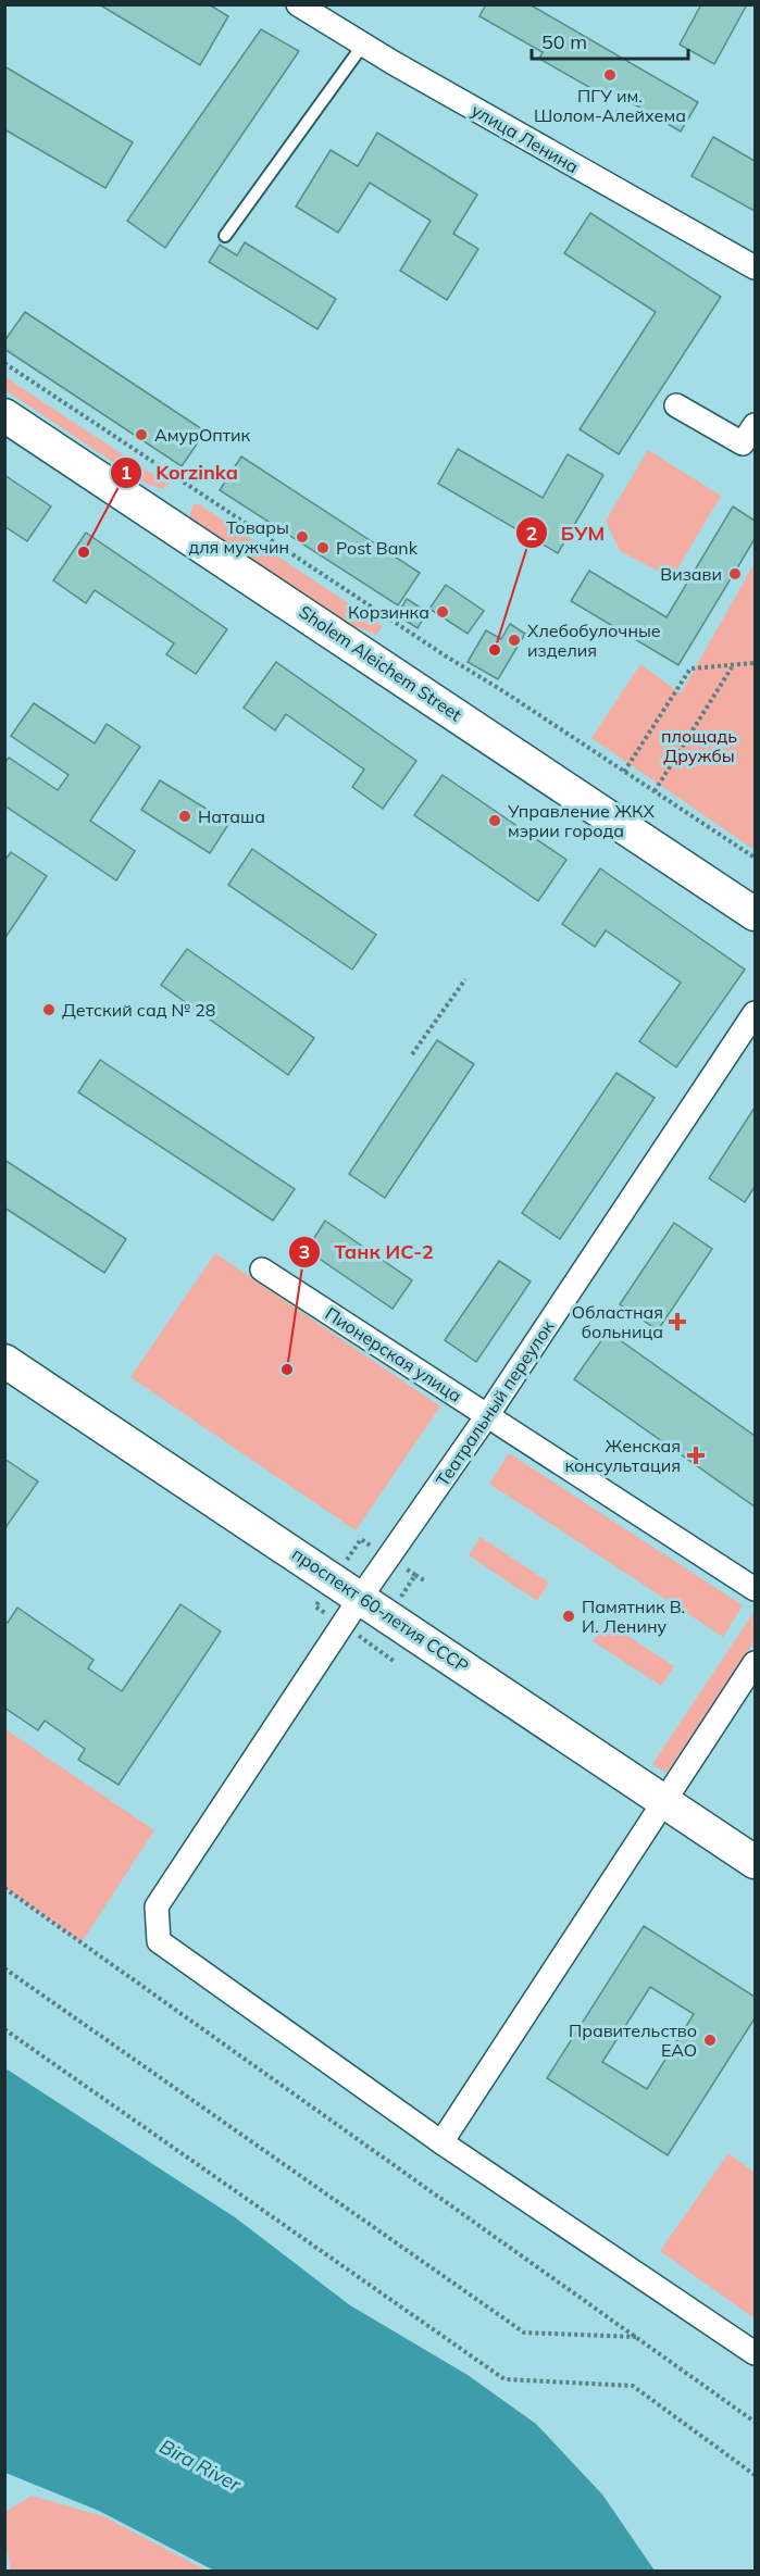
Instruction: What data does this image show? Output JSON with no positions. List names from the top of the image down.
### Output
{
  "streets": {
    "main road": ["Sholem Aleichem Street", "проспект 60-летия СССР"],
    "street": ["улица Ленина", "Пионерская улица", "Театральный переулок"]
  },
  "crossings": [
    ["Пионерская улица", "Театральный переулок"],
    ["Театральный переулок", "проспект 60-летия СССР"]
  ],
  "water": ["Bira River"],
  "parks": ["площадь Дружбы"],
  "places": {
    "other": [
      "ПГУ им. Шолом-Алейхема",
      "АмурОптик",
      "Товары для мужчин",
      "Post Bank",
      "Korzinka",
      "Визави",
      "Корзинка",
      "Хлебобулочные изделия",
      "БУМ",
      "Наташа",
      "Управление ЖКХ мэрии города",
      "Детский сад № 28",
      "Танк ИС-2",
      "Памятник В. И. Ленину",
      "Правительство ЕАО"
    ],
    "health": ["Областная больница", "Женская консультация"]
  },
  "scale_bar": "50 m"
}
